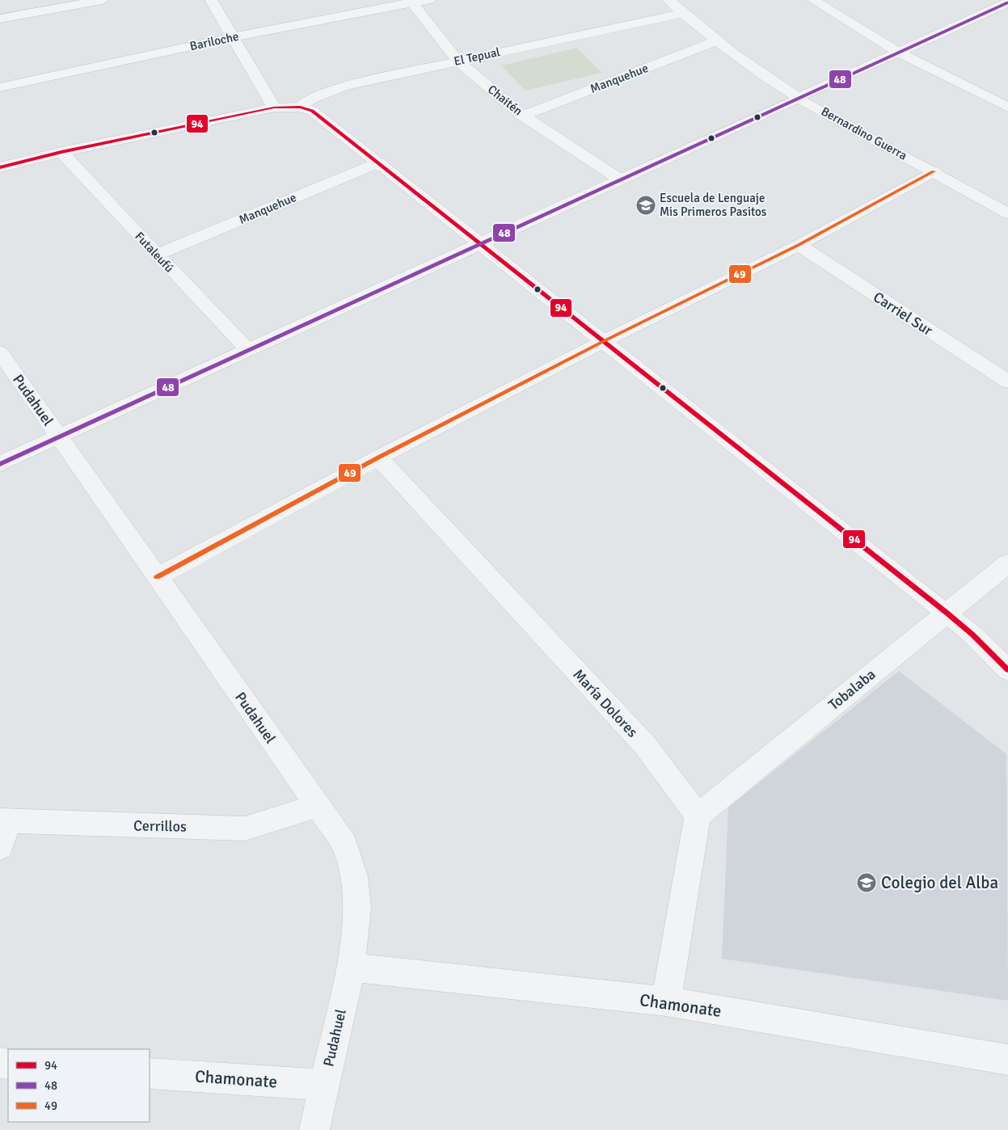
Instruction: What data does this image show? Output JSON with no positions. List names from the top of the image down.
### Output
{
  "streets": {
    "street": [
      "Bariloche",
      "El Tepual",
      "Manquehue",
      "Chaitén",
      "Bernardino Guerra",
      "Futaleufú",
      "Carriel Sur",
      "Pudahuel",
      "Tobalaba",
      "María Dolores",
      "Cerrillos",
      "Chamonate"
    ]
  },
  "crossings": [
    ["Bariloche", "Chaitén"],
    ["El Tepual", "Chaitén"],
    ["El Tepual", "Bernardino Guerra"],
    ["El Tepual", "Futaleufú"],
    ["Manquehue", "Chaitén"],
    ["Manquehue", "Bernardino Guerra"],
    ["Manquehue", "Futaleufú"],
    ["Pudahuel", "Cerrillos"],
    ["Pudahuel", "Chamonate"],
    ["Tobalaba", "María Dolores"]
  ],
  "places": {
    "school or university": ["Escuela de Lenguaje Mis Primeros Pasitos", "Colegio del Alba"]
  },
  "lines": ["transit line 48", "transit line 94", "transit line 49"],
  "legend": ["94", "48", "49"]
}
